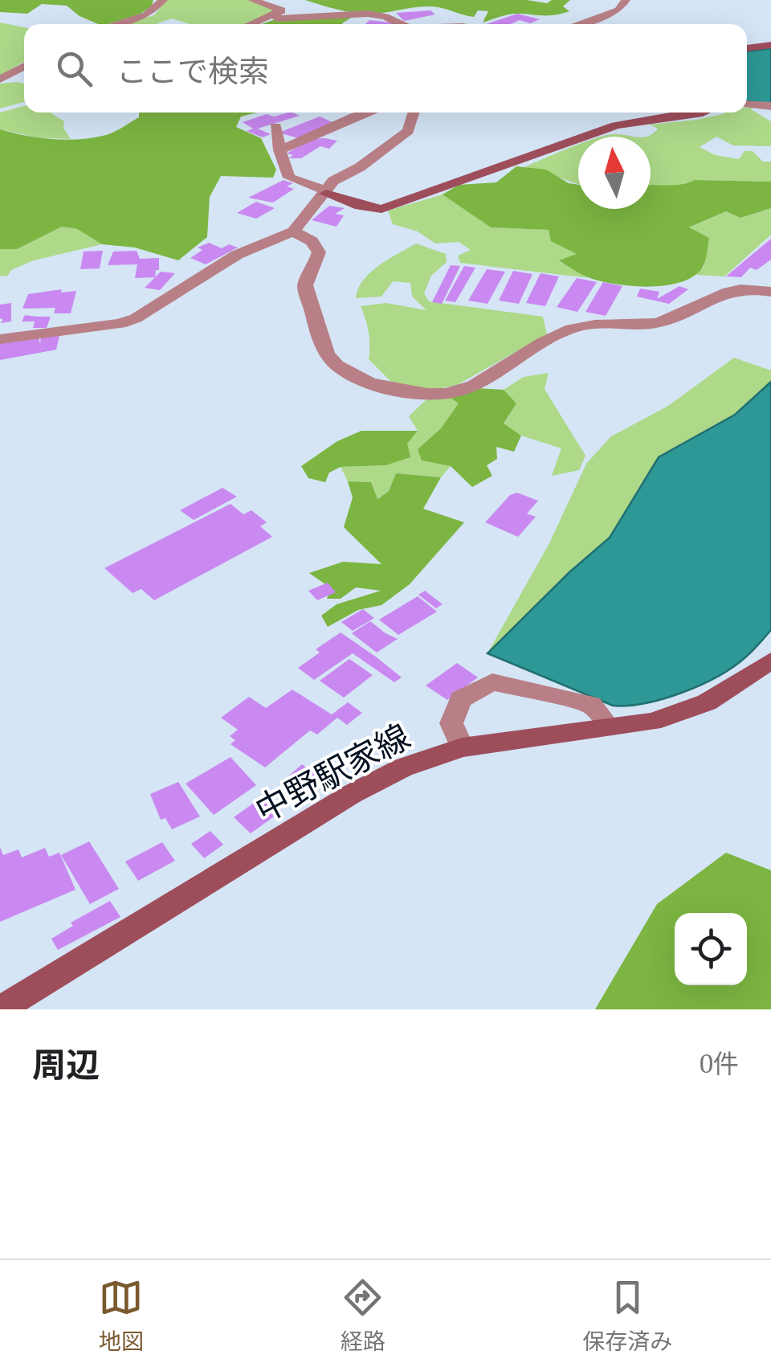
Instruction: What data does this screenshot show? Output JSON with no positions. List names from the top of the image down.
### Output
{
  "streets": {
    "street": ["中野駅家線"]
  },
  "north": "top",
  "page": {
    "search": "ここで検索",
    "heading": ["周辺", "0件"],
    "nav": ["地図", "経路", "保存済み"]
  }
}
